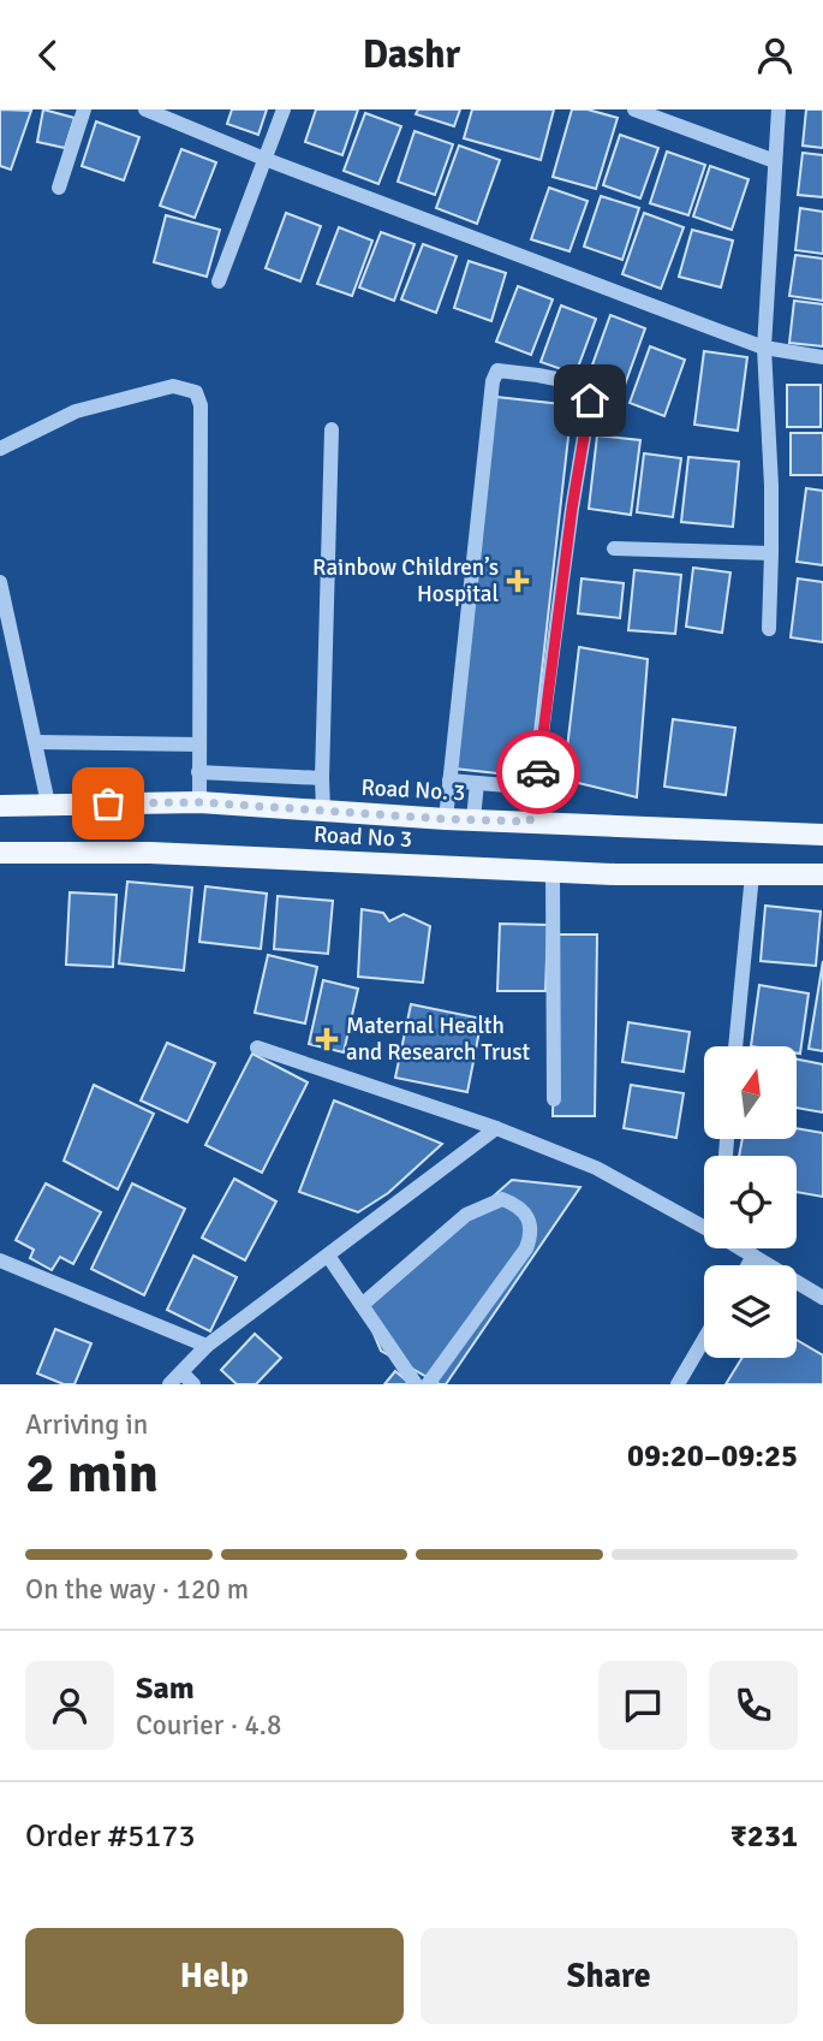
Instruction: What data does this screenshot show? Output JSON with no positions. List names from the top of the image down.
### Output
{
  "streets": {
    "main road": ["Road No. 3", "Road No 3"]
  },
  "places": {
    "health": ["Rainbow Children’s Hospital", "Maternal Health and Research Trust"]
  },
  "north": "top",
  "page": {
    "header": "Dashr",
    "heading": ["2 min", "Arriving in", "09:20–09:25"],
    "panel": [
      "Sam",
      "Courier · 4.8",
      "Order #5173",
      "₹231"
    ],
    "bar": "On the way · 120 m",
    "buttons": ["Help", "Share"]
  }
}
